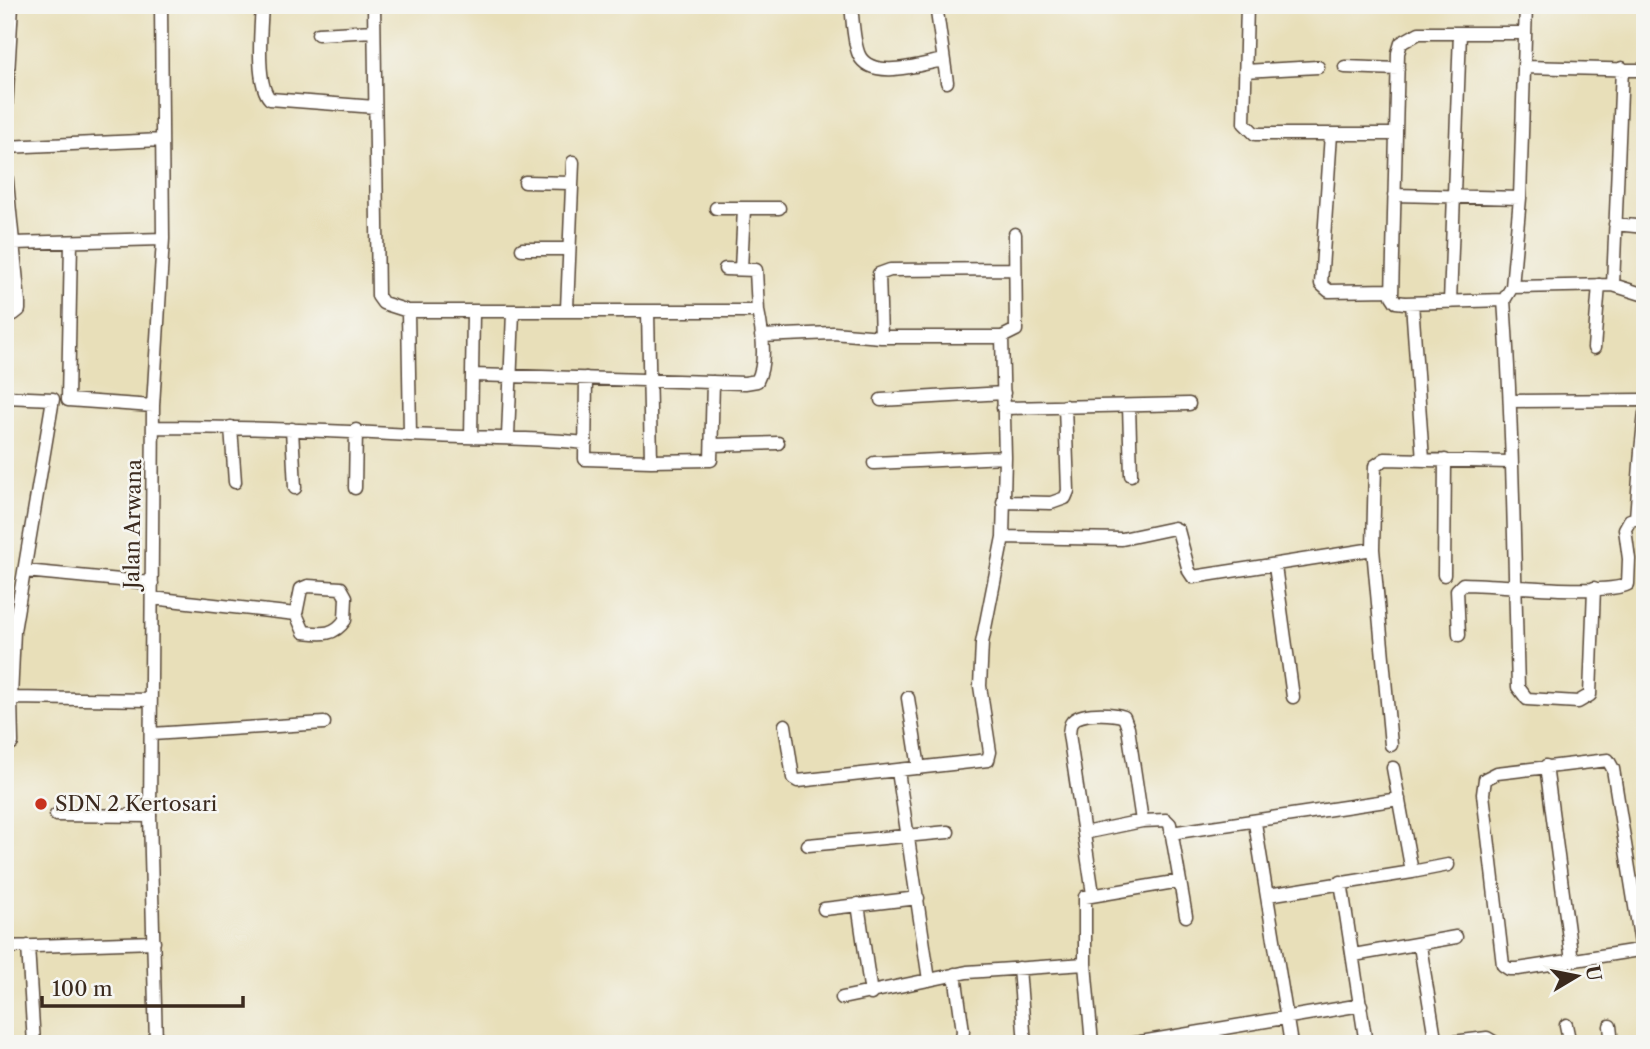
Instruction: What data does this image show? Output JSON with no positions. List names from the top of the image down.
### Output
{
  "streets": {
    "street": ["Jalan Arwana"]
  },
  "places": ["SDN 2 Kertosari"],
  "scale_bar": "100 m",
  "north": "right"
}
